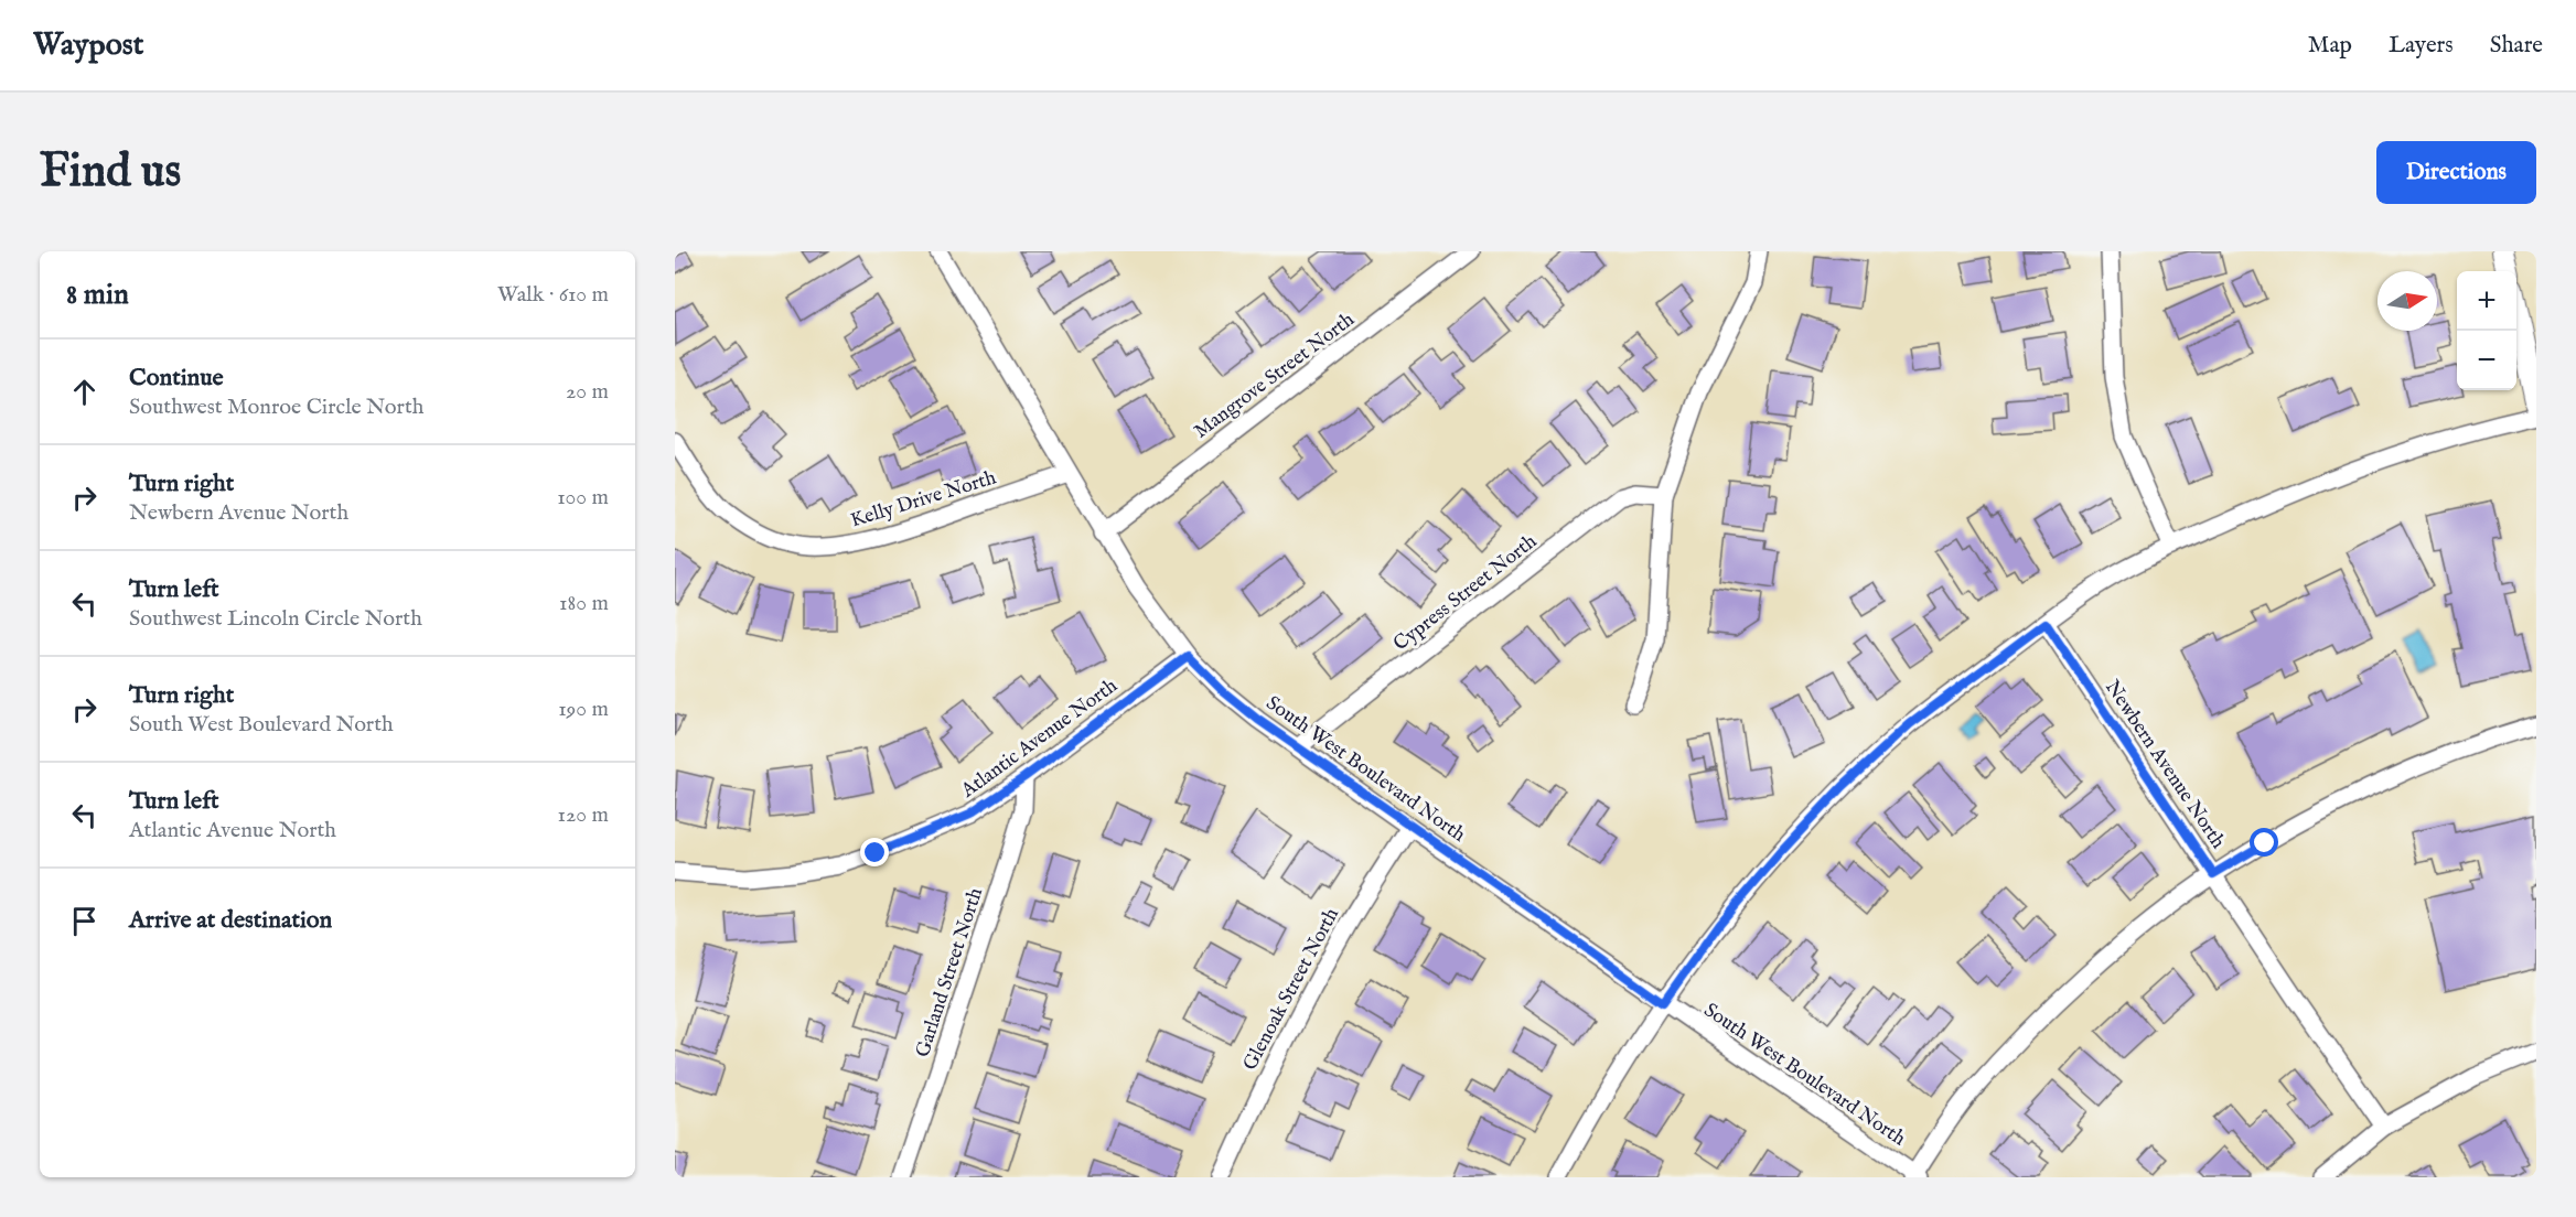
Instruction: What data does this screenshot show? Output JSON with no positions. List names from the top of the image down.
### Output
{
  "streets": {
    "street": [
      "Mangrove Street North",
      "Kelly Drive North",
      "Cypress Street North",
      "Atlantic Avenue North",
      "Newbern Avenue North",
      "South West Boulevard North",
      "Garland Street North",
      "Glenoak Street North"
    ]
  },
  "crossings": [
    ["Mangrove Street North", "South West Boulevard North"],
    ["Kelly Drive North", "South West Boulevard North"],
    ["Cypress Street North", "South West Boulevard North"],
    ["Atlantic Avenue North", "South West Boulevard North"],
    ["Atlantic Avenue North", "Garland Street North"],
    ["South West Boulevard North", "Glenoak Street North"]
  ],
  "north": "right",
  "page": {
    "header": "Waypost",
    "nav": ["Map", "Layers", "Share"],
    "buttons": "Directions",
    "title": "Find us",
    "heading": ["8 min", "Walk · 610 m"],
    "map_buttons": ["+", "−"],
    "list": [
      ["Continue", "Southwest Monroe Circle North", "20 m"],
      ["Turn right", "Newbern Avenue North", "100 m"],
      ["Turn left", "Southwest Lincoln Circle North", "180 m"],
      ["Turn right", "South West Boulevard North", "190 m"],
      ["Turn left", "Atlantic Avenue North", "120 m"],
      "Arrive at destination"
    ]
  }
}
